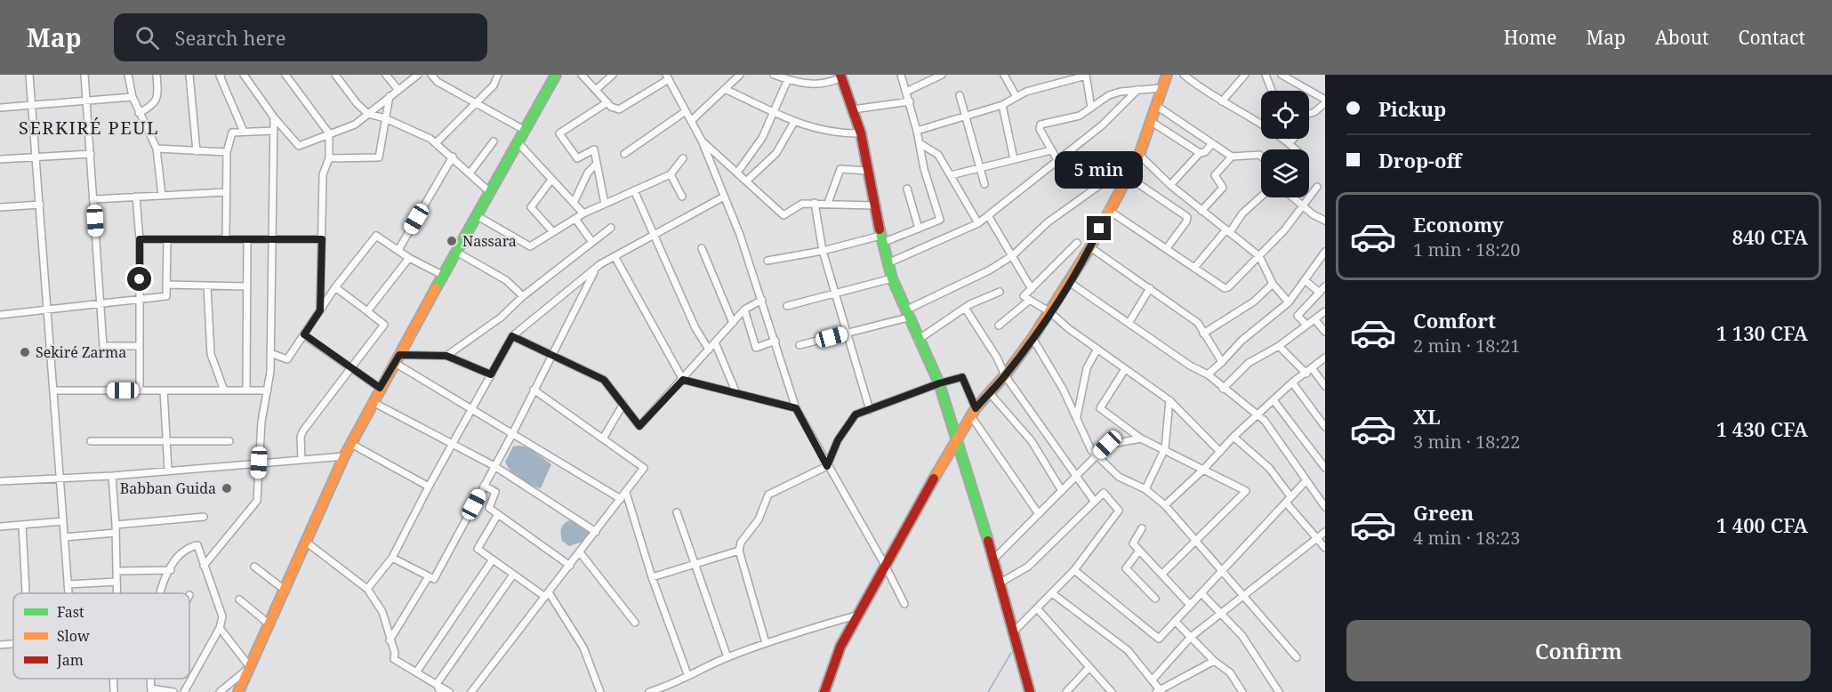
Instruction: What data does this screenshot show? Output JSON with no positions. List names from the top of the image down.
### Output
{
  "districts": ["SERKIRÉ PEUL"],
  "places": ["Nassara", "Sekiré Zarma", "Babban Guida"],
  "legend": ["Fast", "Slow", "Jam"],
  "page": {
    "header": "Map",
    "search": "Search here",
    "nav": [
      "Home",
      "Map",
      "About",
      "Contact"
    ],
    "banner": ["Pickup", "Drop-off"],
    "bubble": "5 min",
    "list": [
      {
        "name": "Economy",
        "note": "1 min · 18:20",
        "value": "840 CFA"
      },
      {
        "name": "Comfort",
        "note": "2 min · 18:21",
        "value": "1 130 CFA"
      },
      {
        "name": "XL",
        "note": "3 min · 18:22",
        "value": "1 430 CFA"
      },
      {
        "name": "Green",
        "note": "4 min · 18:23",
        "value": "1 400 CFA"
      }
    ],
    "buttons": "Confirm"
  }
}
